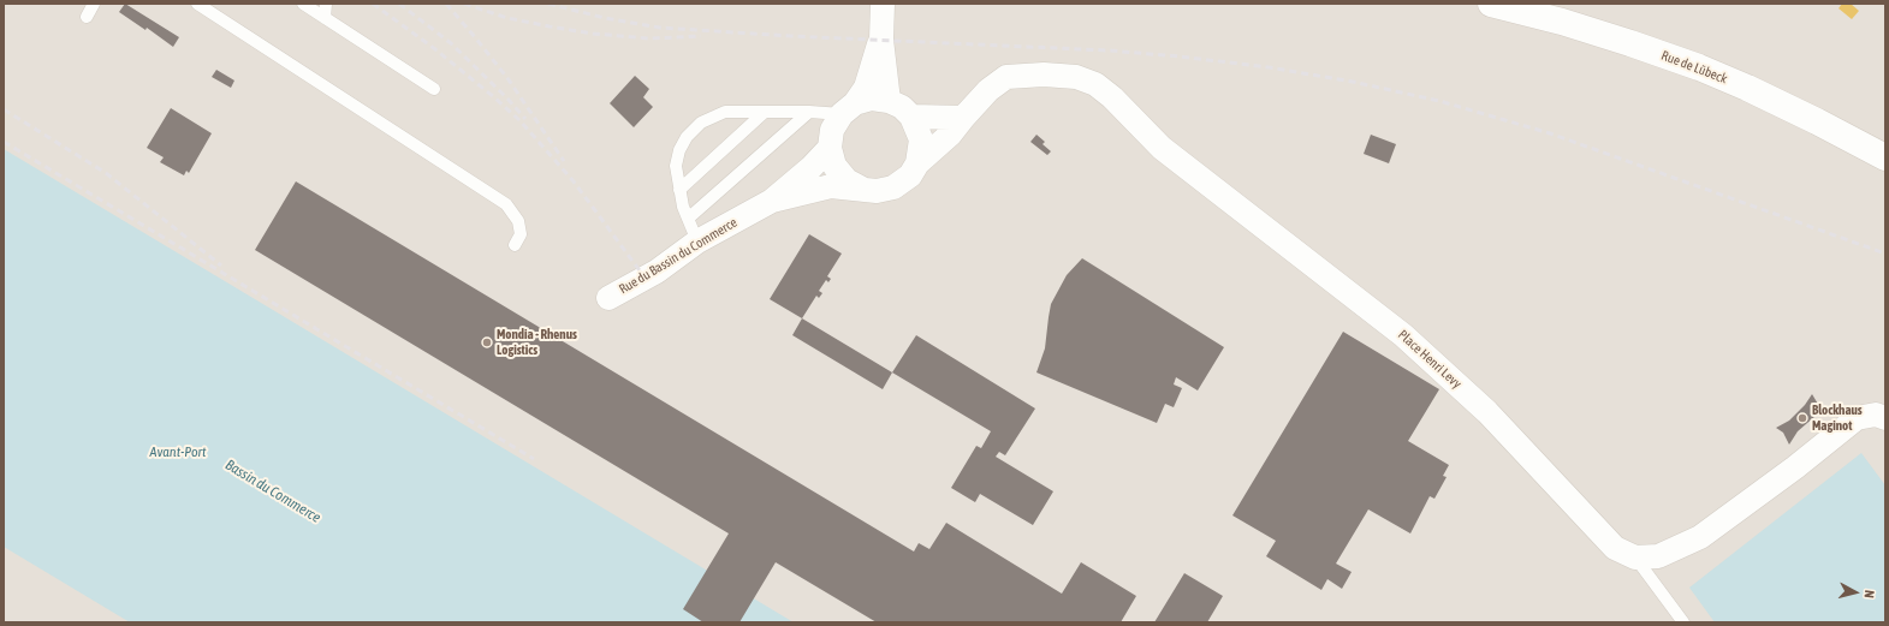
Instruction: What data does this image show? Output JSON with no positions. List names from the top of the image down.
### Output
{
  "streets": {
    "main road": ["Rue de Lübeck"],
    "street": ["Rue du Bassin du Commerce", "Place Henri Levy"]
  },
  "crossings": [
    ["Rue du Bassin du Commerce", "Place Henri Levy"]
  ],
  "water": ["Avant-Port", "Bassin du Commerce"],
  "places": ["Mondia - Rhenus Logistics", "Blockhaus Maginot"],
  "north": "right"
}
